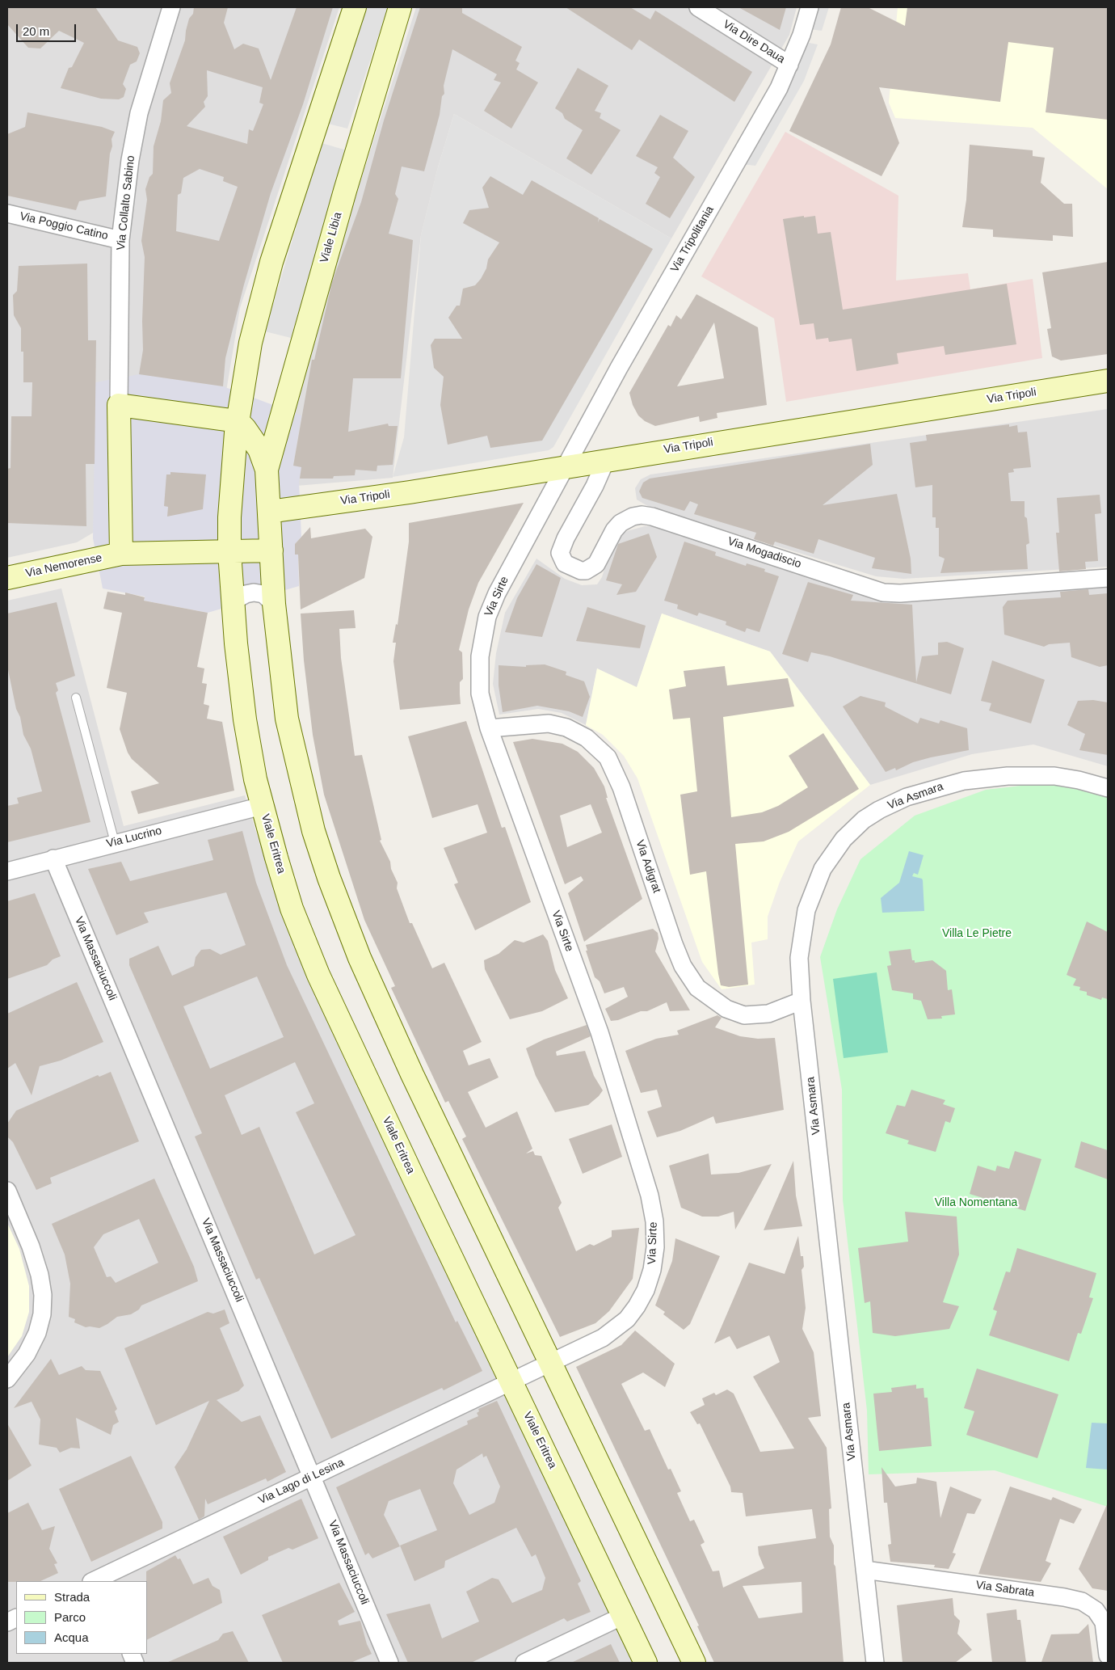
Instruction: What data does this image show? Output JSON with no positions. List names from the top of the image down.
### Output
{
  "streets": {
    "street": [
      "Via Dire Daua",
      "Via Collalto Sabino",
      "Via Poggio Catino",
      "Viale Libia",
      "Via Tripolitania",
      "Via Tripoli",
      "Via Mogadiscio",
      "Via Nemorense",
      "Via Sirte",
      "Via Asmara",
      "Via Lucrino",
      "Viale Eritrea",
      "Via Adigrat",
      "Via Massaciuccoli",
      "Via Lago di Lesina",
      "Via Sabrata"
    ]
  },
  "crossings": [
    ["Via Dire Daua", "Via Tripolitania"],
    ["Via Collalto Sabino", "Via Poggio Catino"],
    ["Via Tripolitania", "Via Tripoli"],
    ["Via Tripolitania", "Via Sirte"],
    ["Via Tripoli", "Via Mogadiscio"],
    ["Via Tripoli", "Via Sirte"],
    ["Via Nemorense", "Viale Eritrea"],
    ["Via Sirte", "Viale Eritrea"],
    ["Via Sirte", "Via Adigrat"],
    ["Via Sirte", "Via Lago di Lesina"],
    ["Via Asmara", "Via Adigrat"],
    ["Via Asmara", "Via Sabrata"],
    ["Via Lucrino", "Viale Eritrea"],
    ["Via Lucrino", "Via Massaciuccoli"],
    ["Viale Eritrea", "Via Lago di Lesina"],
    ["Via Massaciuccoli", "Via Lago di Lesina"]
  ],
  "parks": ["Villa Le Pietre", "Villa Nomentana"],
  "legend": ["Strada", "Parco", "Acqua"],
  "scale_bar": "20 m"
}
